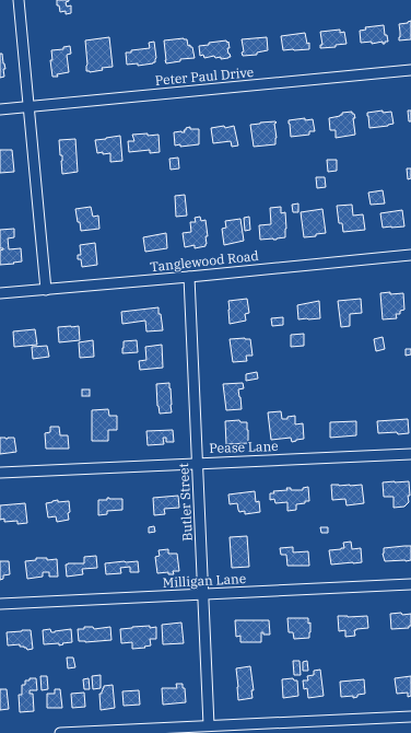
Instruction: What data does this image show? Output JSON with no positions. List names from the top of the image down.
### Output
{
  "streets": {
    "street": [
      "Peter Paul Drive",
      "Tanglewood Road",
      "Pease Lane",
      "Butler Street",
      "Milligan Lane"
    ]
  },
  "crossings": [
    ["Tanglewood Road", "Butler Street"],
    ["Pease Lane", "Butler Street"],
    ["Butler Street", "Milligan Lane"]
  ]
}
